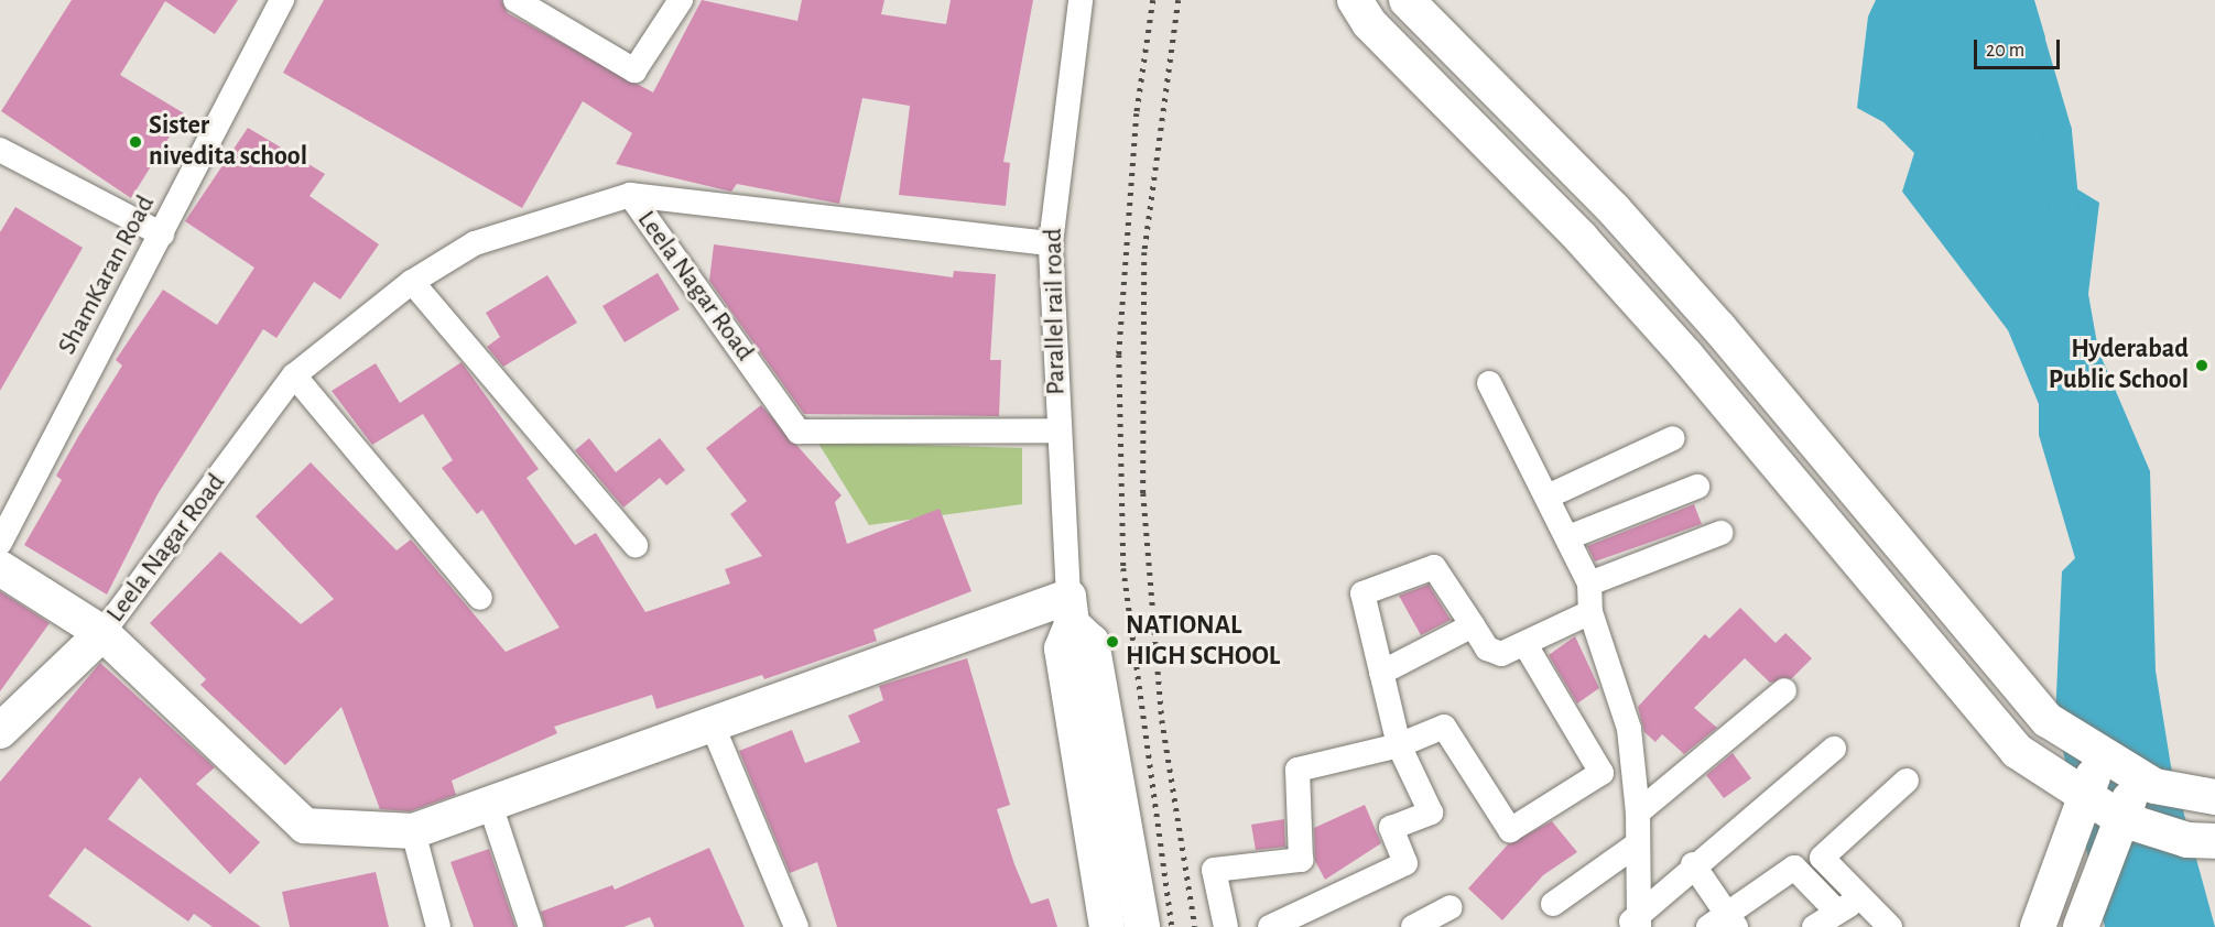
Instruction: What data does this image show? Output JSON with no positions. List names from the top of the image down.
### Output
{
  "streets": {
    "street": ["ShamKaran Road", "Leela Nagar Road", "Parallel rail road"]
  },
  "crossings": [
    ["Leela Nagar Road", "Parallel rail road"]
  ],
  "places": ["Sister nivedita school", "Hyderabad Public School", "NATIONAL HIGH SCHOOL"],
  "scale_bar": "20 m"
}
